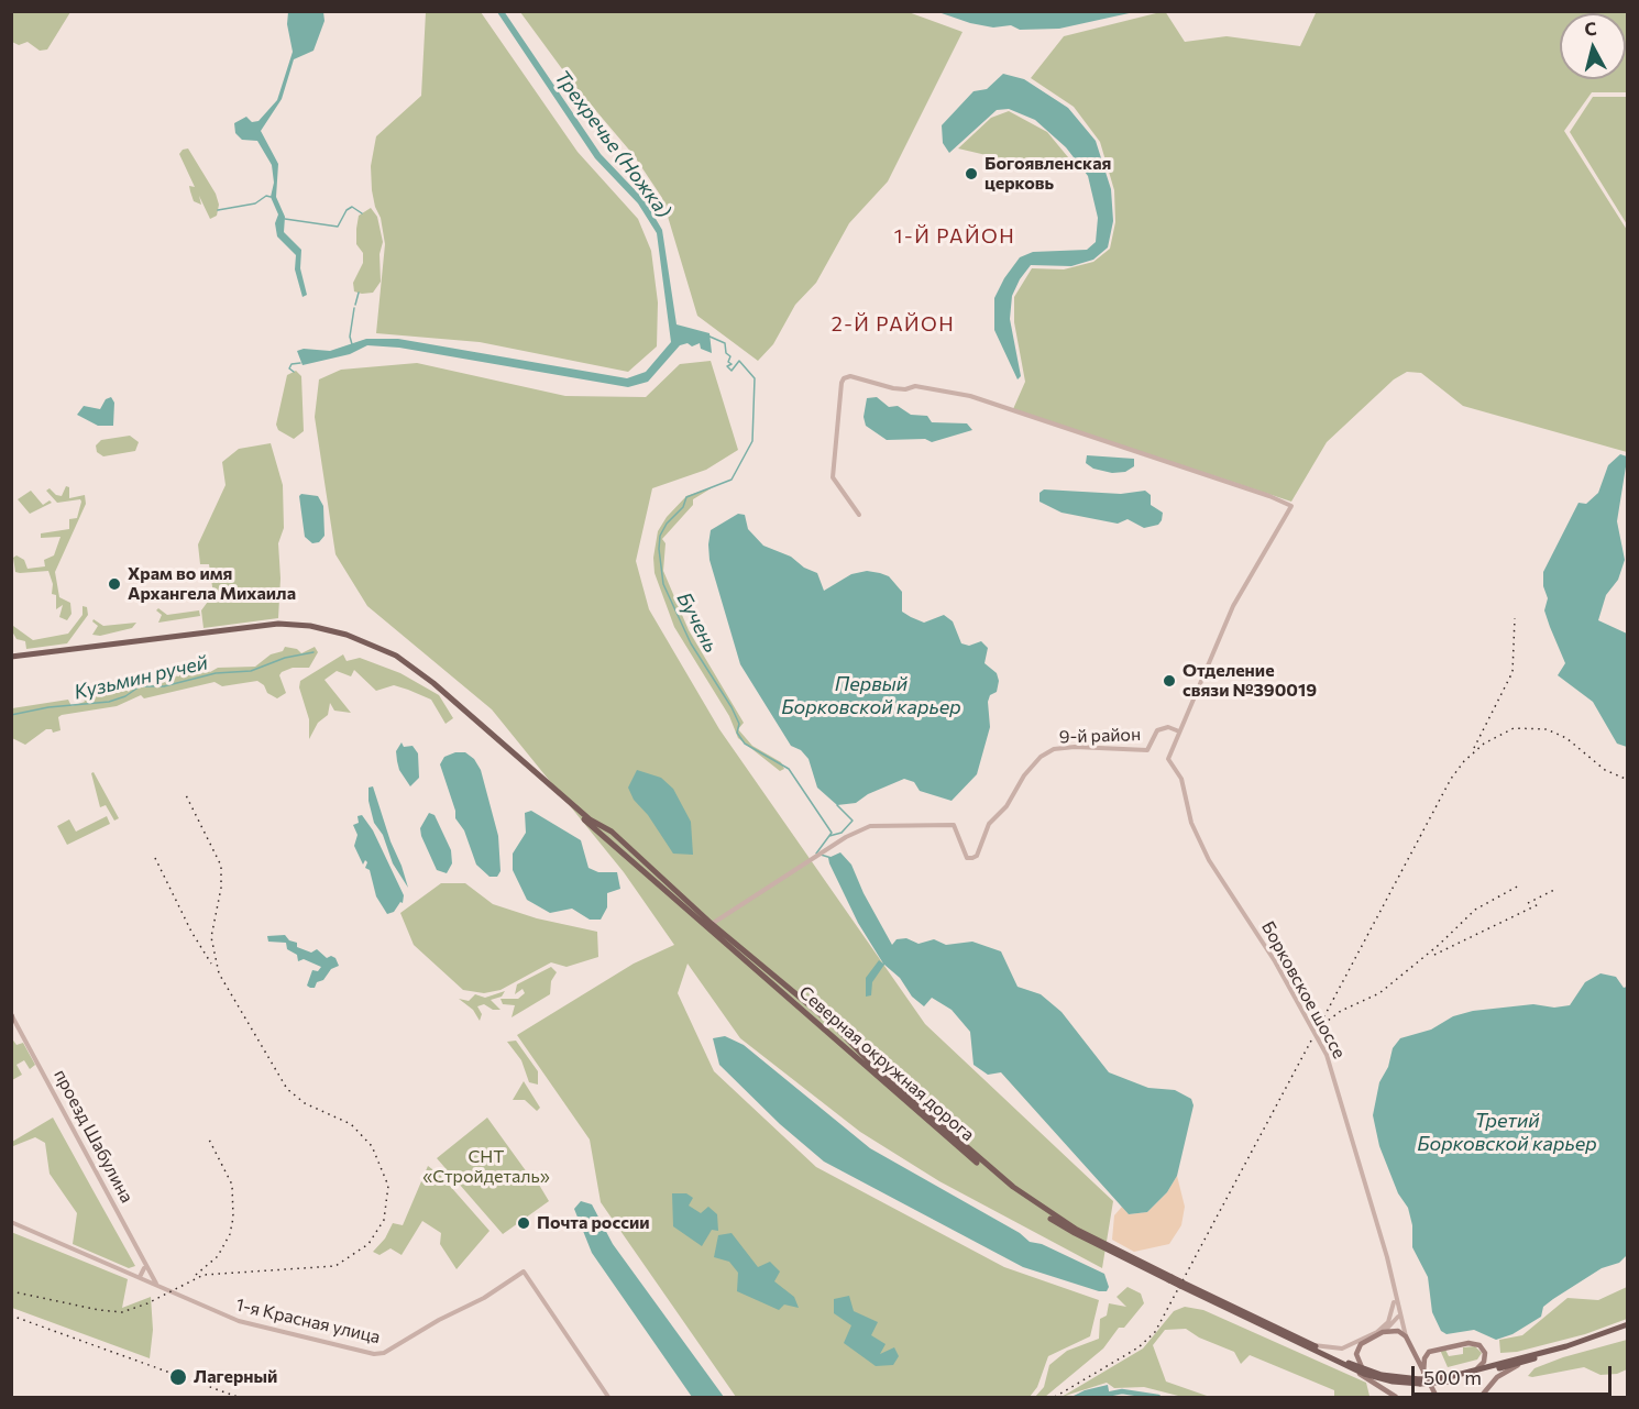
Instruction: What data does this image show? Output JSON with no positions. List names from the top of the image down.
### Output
{
  "streets": {
    "main road": ["Северная окружная дорога"],
    "street": [
      "9-й район",
      "Борковское шоссе",
      "проезд Шабулина",
      "1-я Красная улица"
    ]
  },
  "crossings": [
    ["9-й район", "Борковское шоссе"],
    ["9-й район", "Северная окружная дорога"],
    ["проезд Шабулина", "1-я Красная улица"]
  ],
  "districts": ["1-Й РАЙОН", "2-Й РАЙОН"],
  "water": [
    "Трехречье (Ножка)",
    "Бучень",
    "Кузьмин ручей",
    "Первый Борковской карьер",
    "Третий Борковской карьер"
  ],
  "parks": ["СНТ «Стройдеталь»"],
  "places": [
    "Богоявленская церковь",
    "Храм во имя Архангела Михаила",
    "Отделение связи №390019",
    "Почта россии",
    "Лагерный"
  ],
  "scale_bar": "500 m",
  "north": "top"
}
